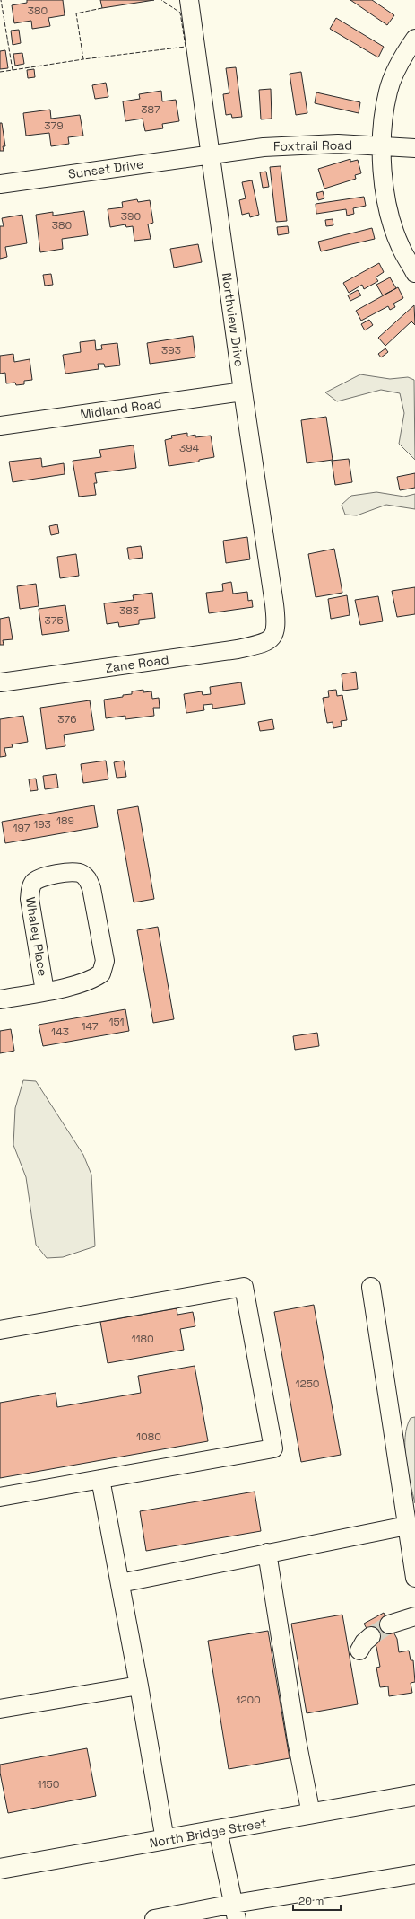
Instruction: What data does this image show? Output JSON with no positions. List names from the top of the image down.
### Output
{
  "streets": {
    "main road": ["North Bridge Street"],
    "street": [
      "Foxtrail Road",
      "Sunset Drive",
      "Northview Drive",
      "Midland Road",
      "Zane Road",
      "Whaley Place"
    ]
  },
  "crossings": [
    ["Foxtrail Road", "Sunset Drive"],
    ["Foxtrail Road", "Northview Drive"],
    ["Sunset Drive", "Northview Drive"],
    ["Northview Drive", "Midland Road"],
    ["Northview Drive", "Zane Road"]
  ],
  "house_numbers": [
    "380",
    "387",
    "379",
    "390",
    "380",
    "393",
    "394",
    "383",
    "375",
    "376",
    "189",
    "193",
    "197",
    "151",
    "147",
    "143",
    "1180",
    "1250",
    "1080",
    "1200",
    "1150"
  ],
  "scale_bar": "20 m"
}
